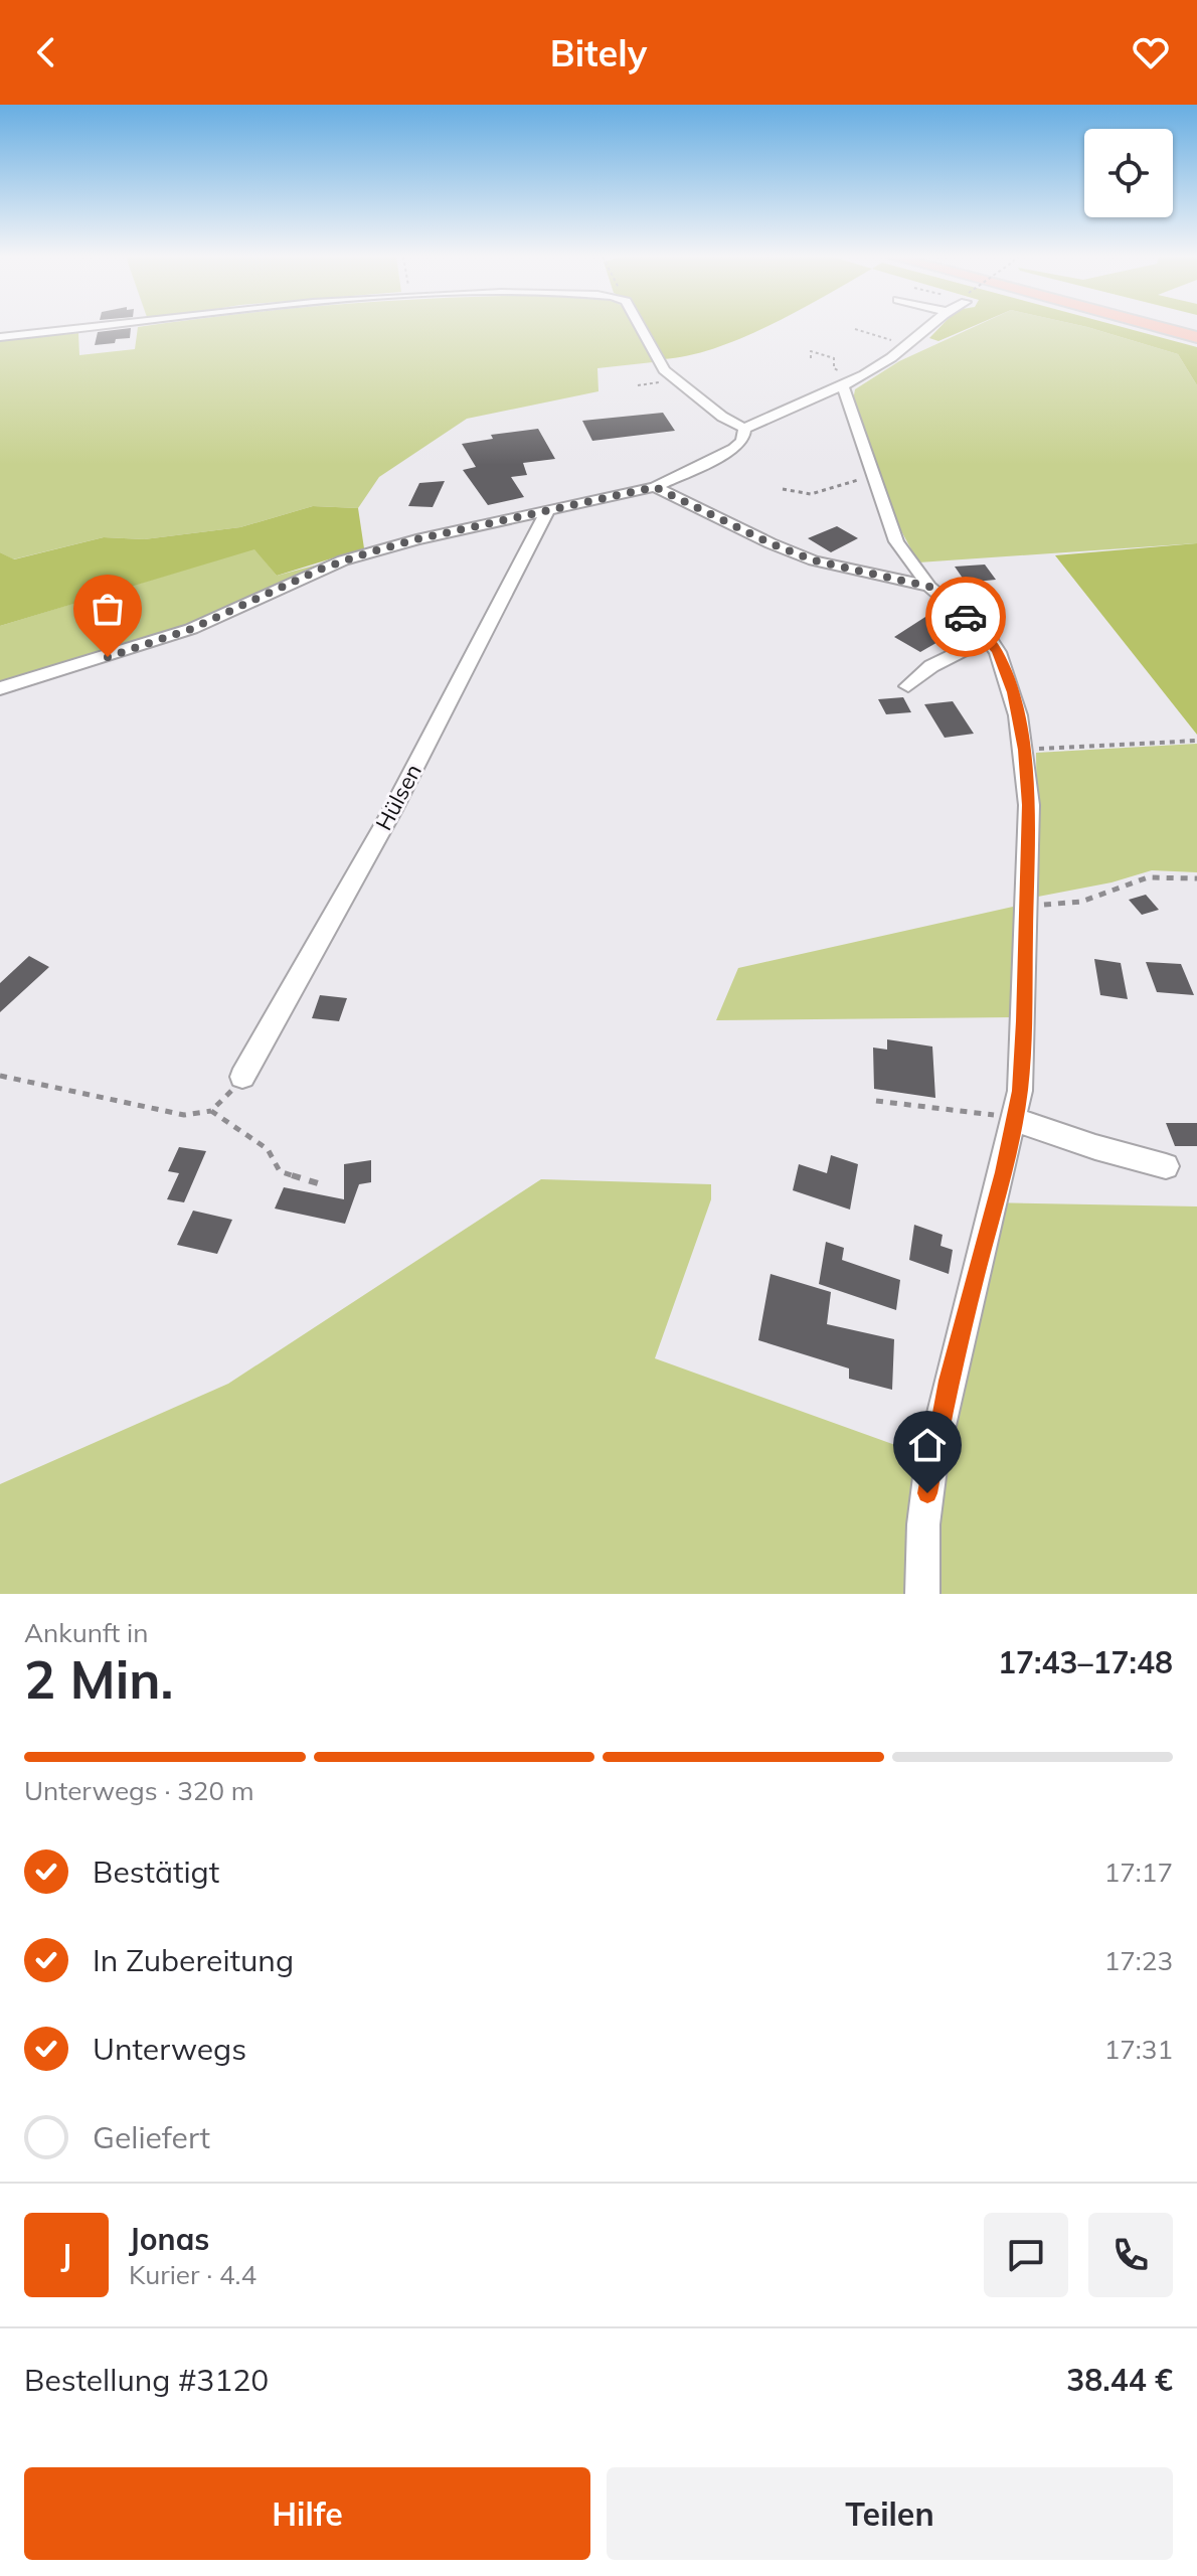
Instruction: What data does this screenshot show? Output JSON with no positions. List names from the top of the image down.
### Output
{
  "streets": {
    "street": ["Hülsen"]
  },
  "page": {
    "header": "Bitely",
    "heading": ["2 Min.", "Ankunft in", "17:43–17:48"],
    "panel": [
      "Jonas",
      "Kurier · 4.4",
      "Bestellung #3120",
      "38.44 €"
    ],
    "bar": "Unterwegs · 320 m",
    "list": [
      ["Bestätigt", "17:17"],
      ["In Zubereitung", "17:23"],
      ["Unterwegs", "17:31"],
      "Geliefert"
    ],
    "round": "J",
    "buttons": ["Hilfe", "Teilen"]
  }
}
